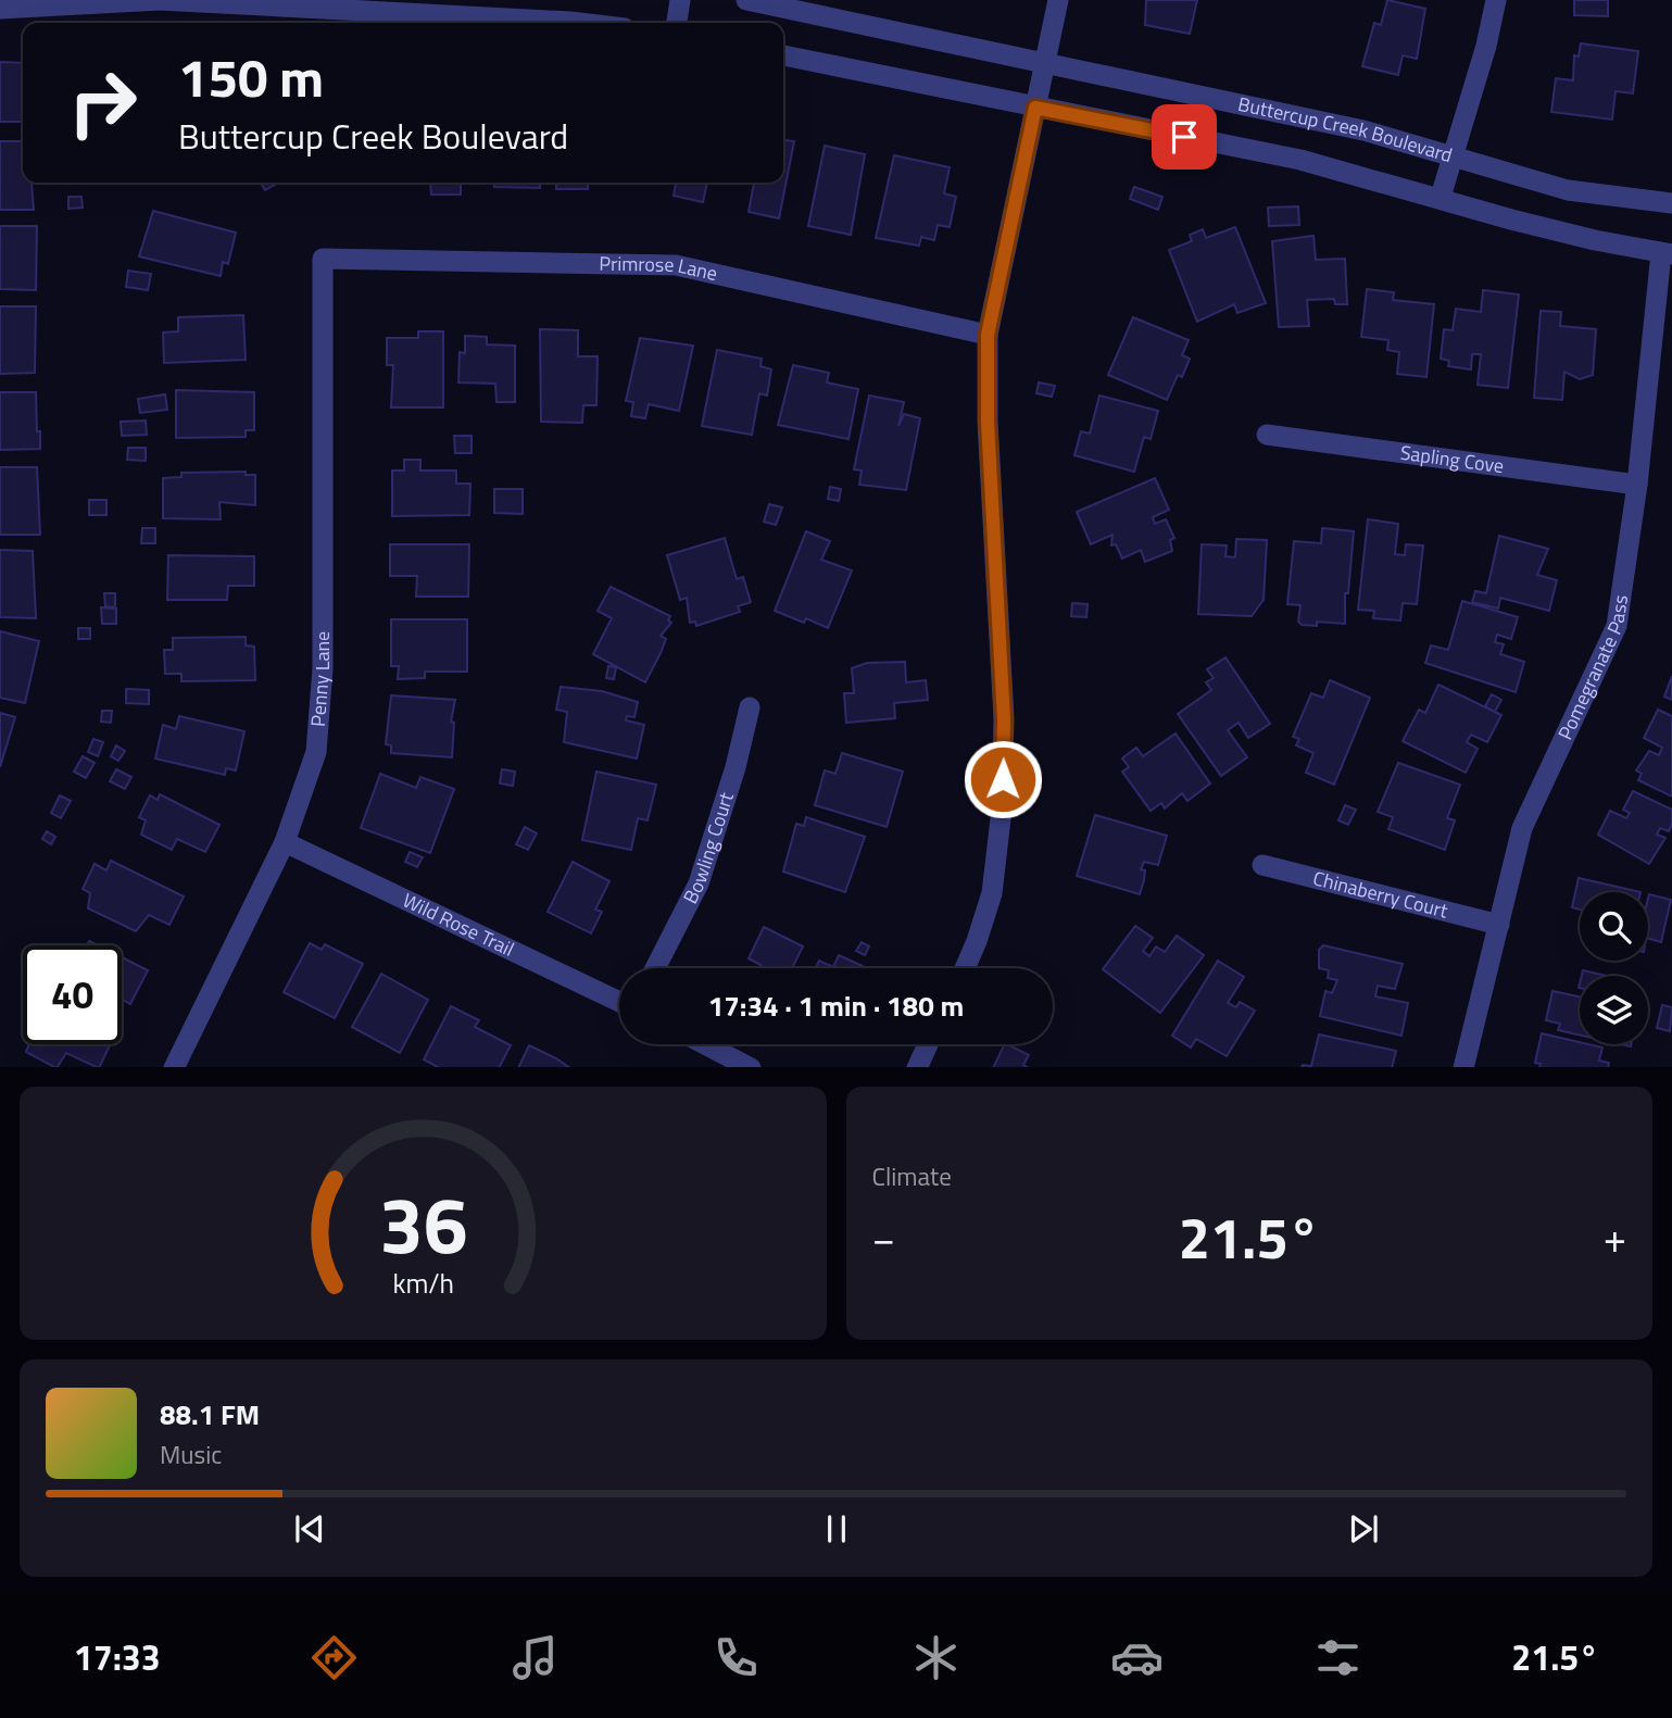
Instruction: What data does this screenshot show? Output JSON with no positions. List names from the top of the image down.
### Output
{
  "streets": {
    "street": [
      "Buttercup Creek Boulevard",
      "Primrose Lane",
      "Sapling Cove",
      "Pomegranate Pass",
      "Penny Lane",
      "Bowling Court",
      "Chinaberry Court",
      "Wild Rose Trail"
    ]
  },
  "crossings": [
    ["Buttercup Creek Boulevard", "Pomegranate Pass"],
    ["Primrose Lane", "Penny Lane"],
    ["Sapling Cove", "Pomegranate Pass"],
    ["Pomegranate Pass", "Chinaberry Court"],
    ["Penny Lane", "Wild Rose Trail"]
  ],
  "page": {
    "turn": ["150 m", "Buttercup Creek Boulevard"],
    "limit": "40",
    "trip": "17:34 · 1 min · 180 m",
    "tile": "Climate",
    "heat": ["−", "21.5°", "+"],
    "song": ["88.1 FM", "Music"],
    "tabs": ["17:33", "21.5°"],
    "gauge": ["36", "km/h"]
  }
}
